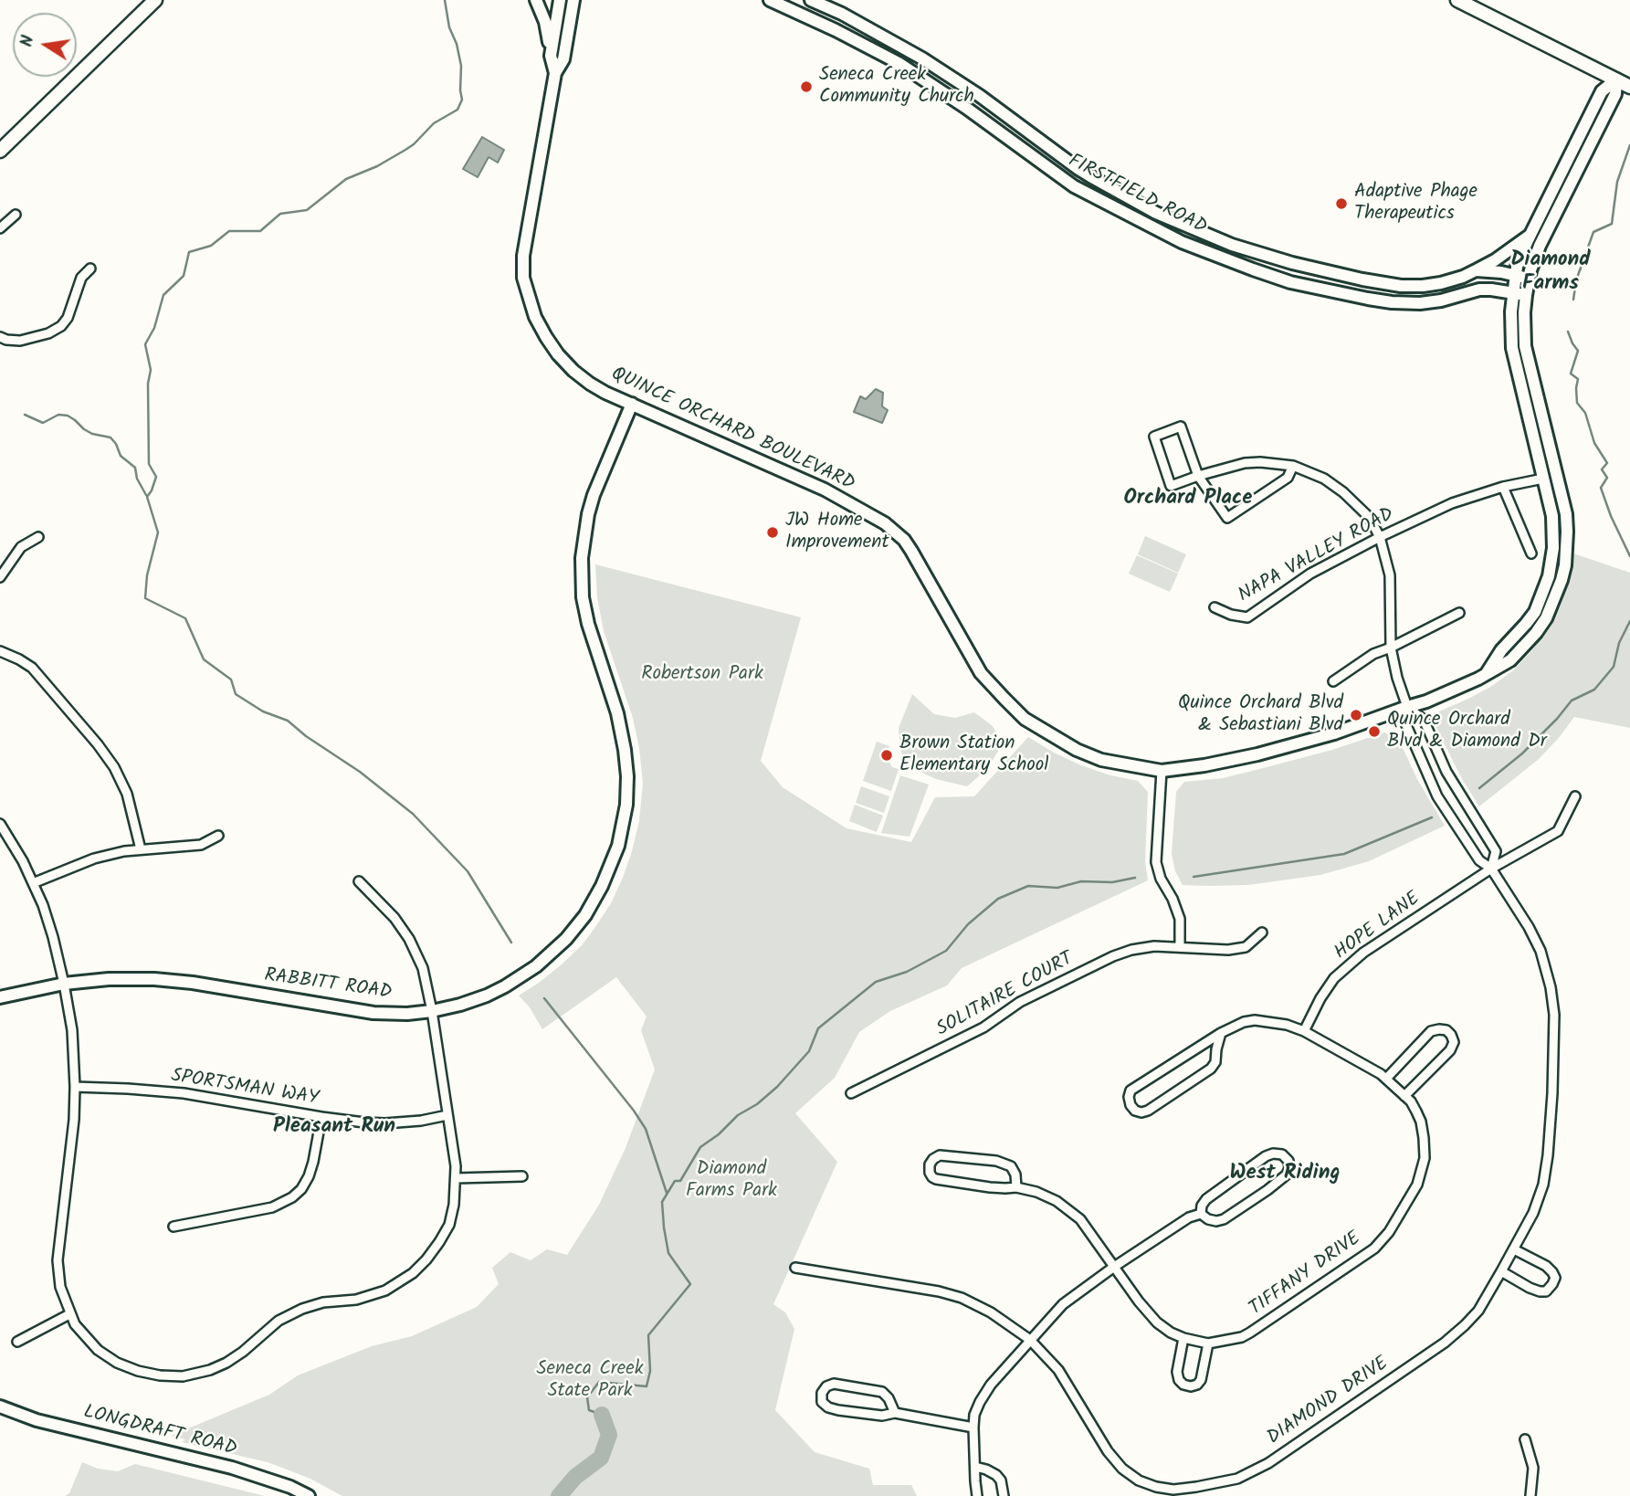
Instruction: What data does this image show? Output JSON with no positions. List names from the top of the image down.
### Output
{
  "streets": {
    "street": [
      "FIRSTFIELD ROAD",
      "QUINCE ORCHARD BOULEVARD",
      "NAPA VALLEY ROAD",
      "HOPE LANE",
      "RABBITT ROAD",
      "SOLITAIRE COURT",
      "SPORTSMAN WAY",
      "TIFFANY DRIVE",
      "DIAMOND DRIVE",
      "LONGDRAFT ROAD"
    ]
  },
  "crossings": [
    ["FIRSTFIELD ROAD", "QUINCE ORCHARD BOULEVARD"],
    ["QUINCE ORCHARD BOULEVARD", "RABBITT ROAD"],
    ["QUINCE ORCHARD BOULEVARD", "DIAMOND DRIVE"],
    ["HOPE LANE", "TIFFANY DRIVE"],
    ["HOPE LANE", "DIAMOND DRIVE"]
  ],
  "districts": [
    "Diamond Farms",
    "Orchard Place",
    "Pleasant Run",
    "West Riding"
  ],
  "parks": ["Robertson Park", "Diamond Farms Park", "Seneca Creek State Park"],
  "places": [
    "Seneca Creek Community Church",
    "Adaptive Phage Therapeutics",
    "JW Home Improvement",
    "Quince Orchard Blvd & Sebastiani Blvd",
    "Quince Orchard Blvd & Diamond Dr",
    "Brown Station Elementary School"
  ],
  "north": "left"
}
